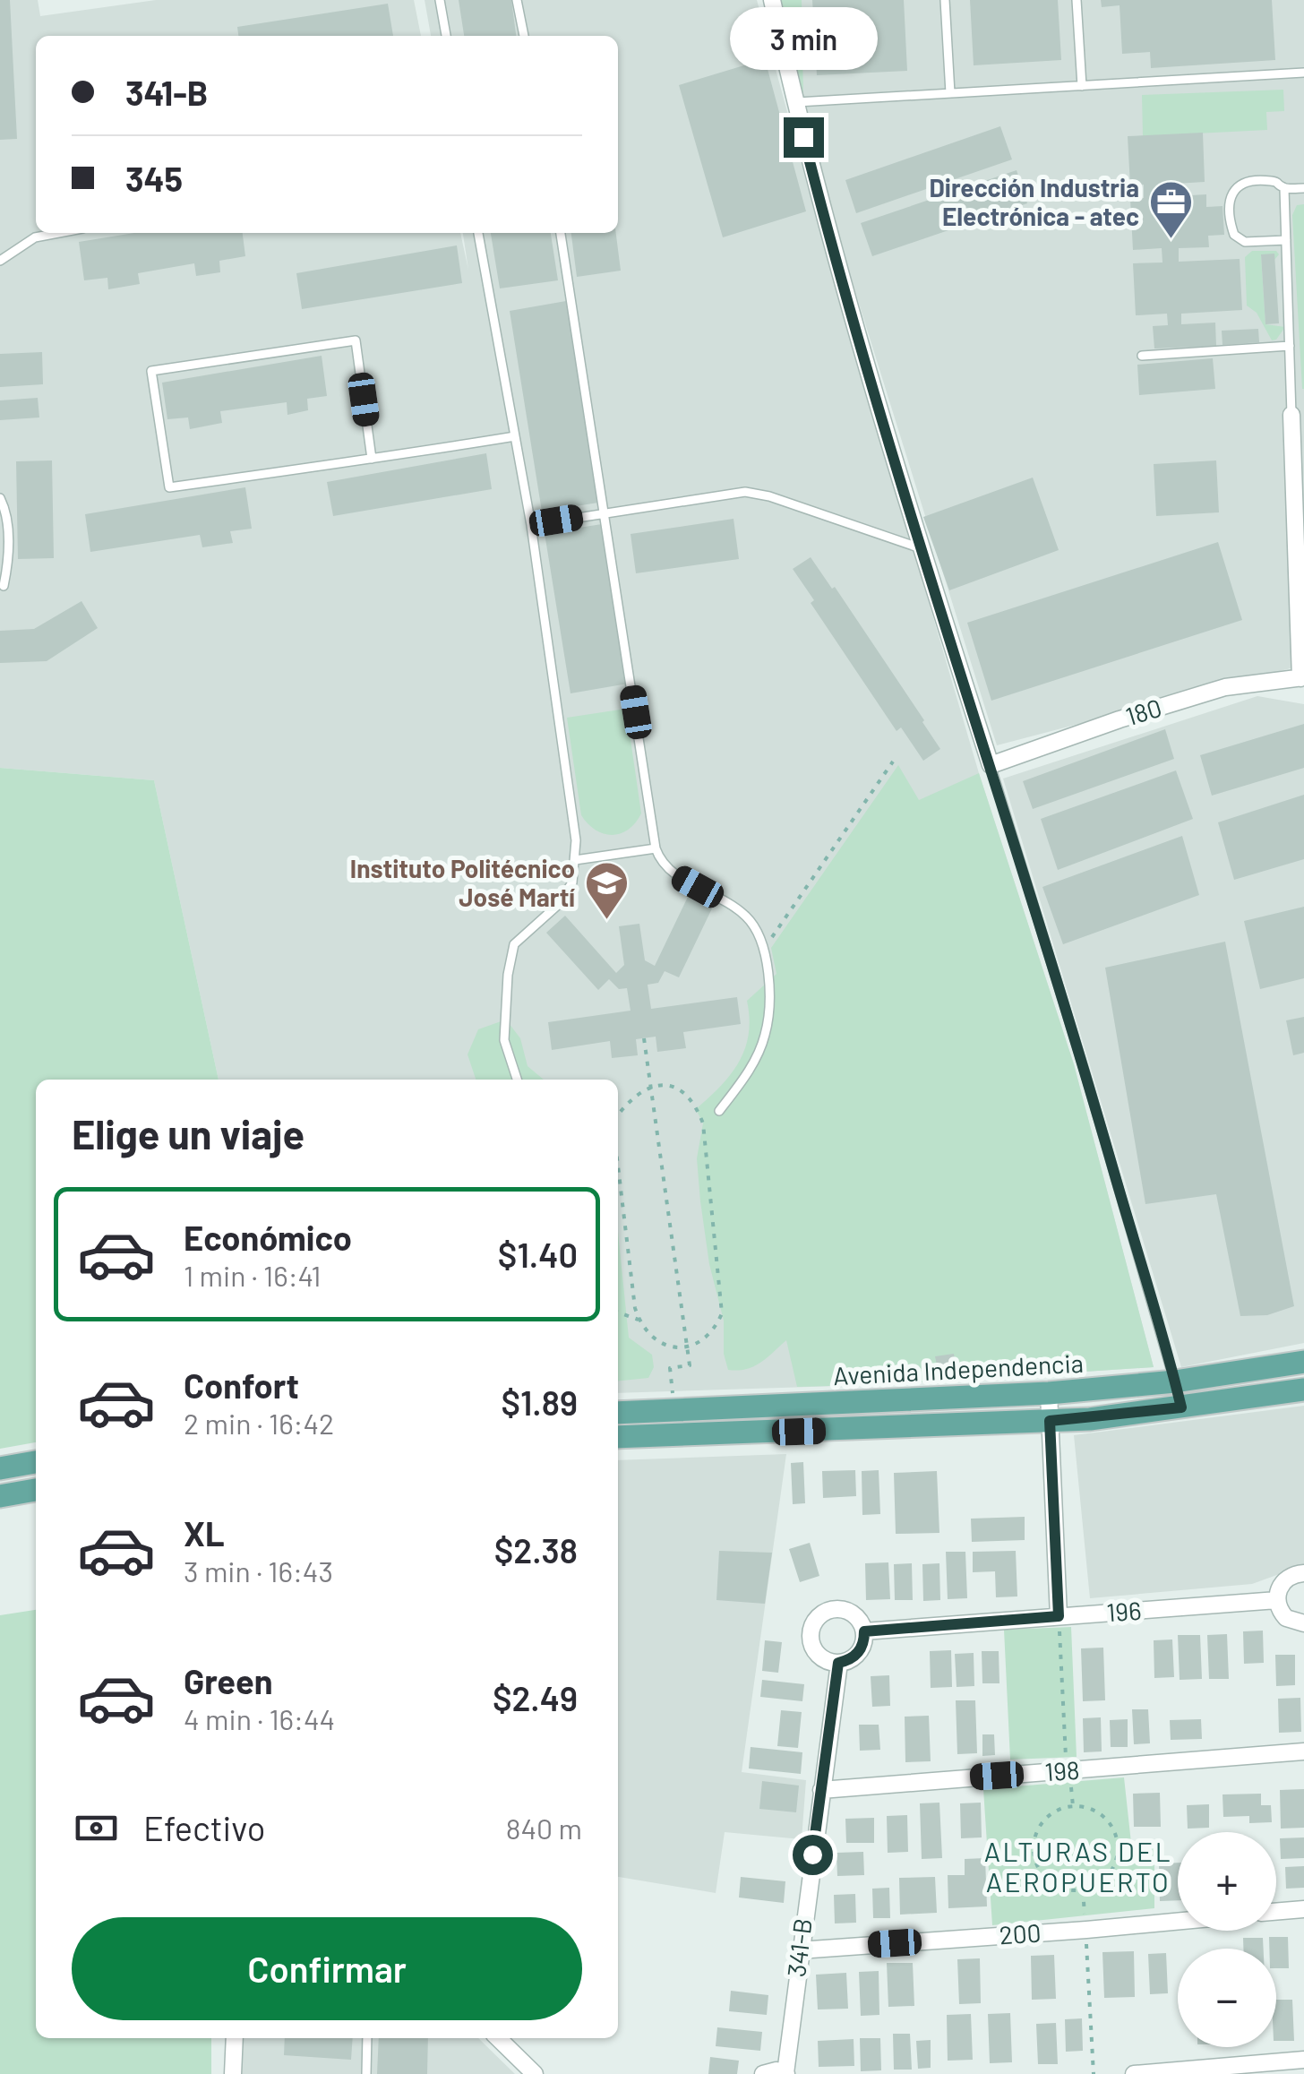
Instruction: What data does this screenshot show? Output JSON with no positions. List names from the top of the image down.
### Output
{
  "streets": {
    "main road": ["Avenida Independencia"],
    "street": [
      "180",
      "196",
      "198",
      "200",
      "341-B"
    ]
  },
  "crossings": [
    ["196", "341-B"],
    ["198", "341-B"],
    ["200", "341-B"]
  ],
  "districts": ["ALTURAS DEL AEROPUERTO"],
  "places": {
    "office": ["Dirección Industria Electrónica - atec"],
    "school or university": ["Instituto Politécnico José Martí"]
  },
  "page": {
    "bubble": "3 min",
    "banner": ["341-B", "345"],
    "heading": "Elige un viaje",
    "list": [
      {
        "name": "Económico",
        "note": "1 min · 16:41",
        "value": "$1.40"
      },
      {
        "name": "Confort",
        "note": "2 min · 16:42",
        "value": "$1.89"
      },
      {
        "name": "XL",
        "note": "3 min · 16:43",
        "value": "$2.38"
      },
      {
        "name": "Green",
        "note": "4 min · 16:44",
        "value": "$2.49"
      }
    ],
    "pay": ["Efectivo", "840 m"],
    "map_buttons": ["+", "−"],
    "buttons": "Confirmar"
  }
}
